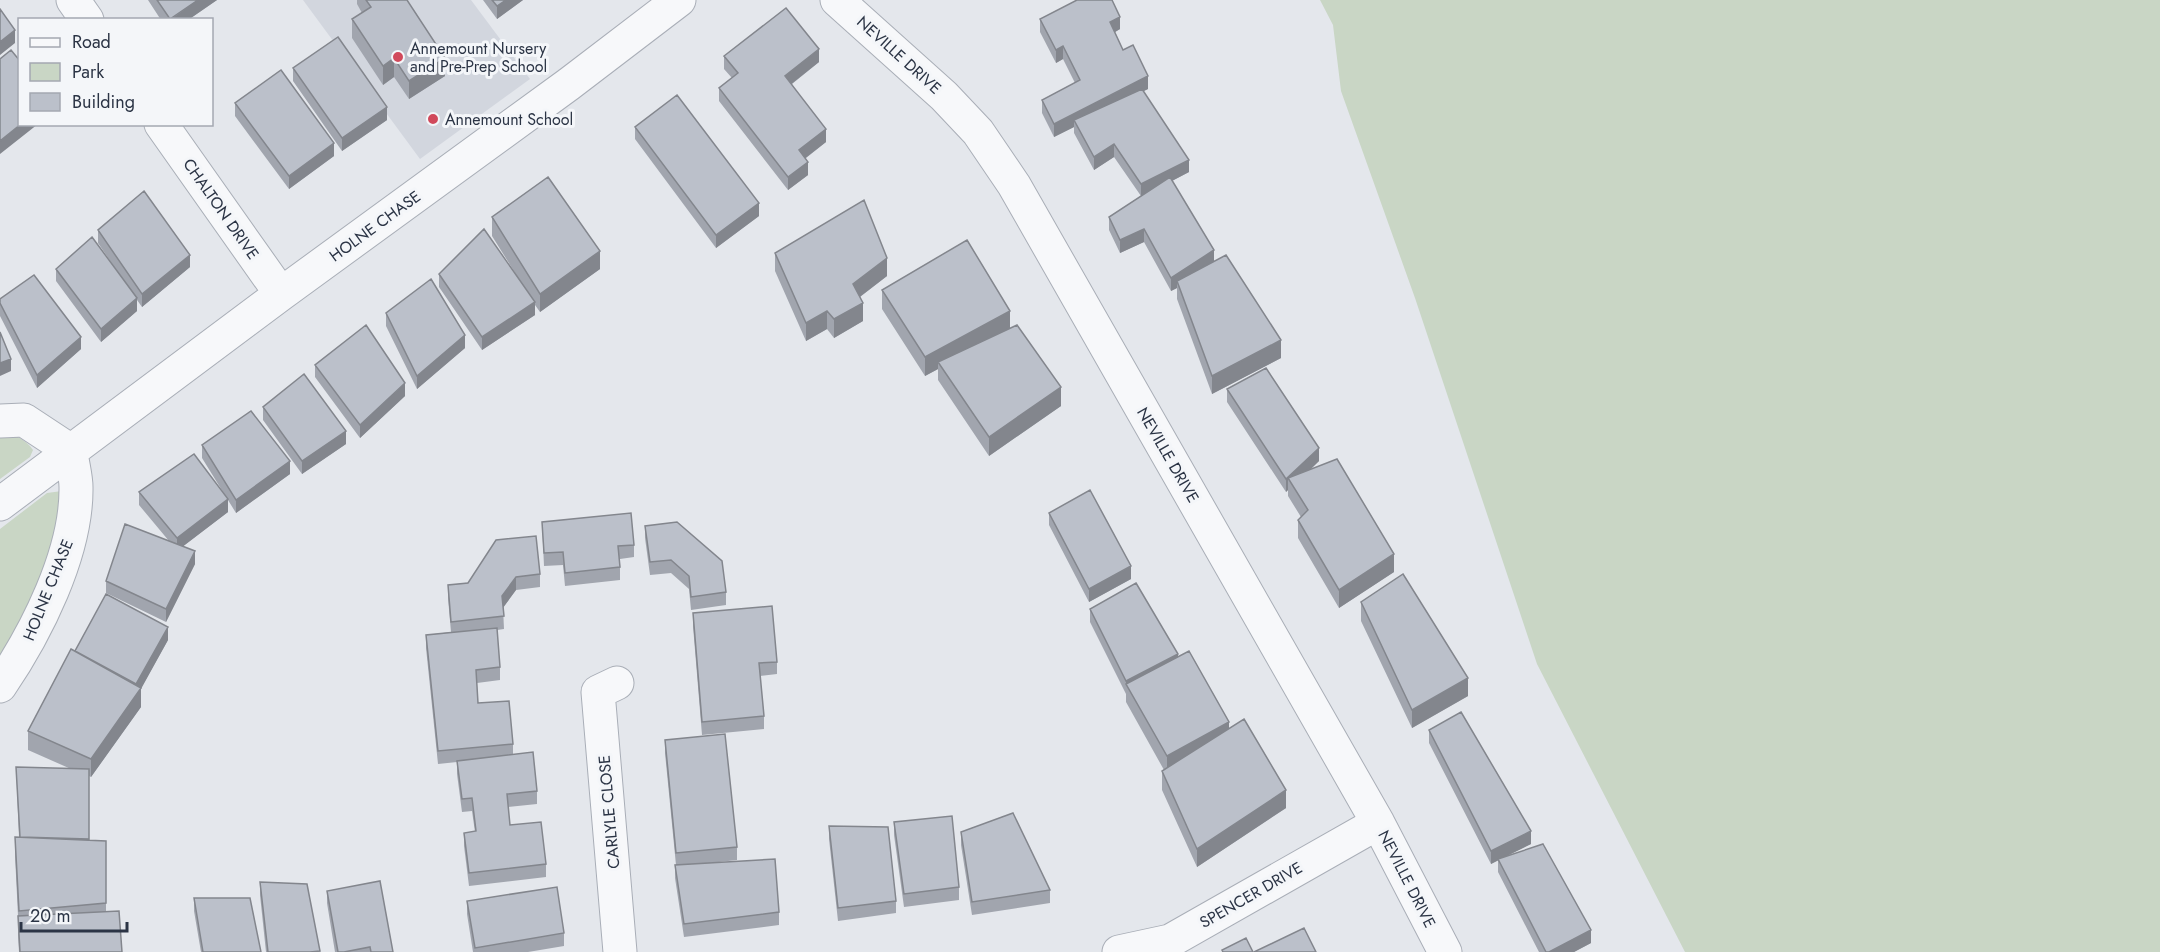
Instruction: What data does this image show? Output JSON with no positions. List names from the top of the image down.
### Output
{
  "streets": {
    "street": [
      "NEVILLE DRIVE",
      "CHALTON DRIVE",
      "HOLNE CHASE",
      "CARLYLE CLOSE",
      "SPENCER DRIVE"
    ]
  },
  "crossings": [
    ["NEVILLE DRIVE", "SPENCER DRIVE"],
    ["CHALTON DRIVE", "HOLNE CHASE"]
  ],
  "places": ["Annemount Nursery and Pre-Prep School", "Annemount School"],
  "legend": ["Road", "Park", "Building"],
  "scale_bar": "20 m"
}
